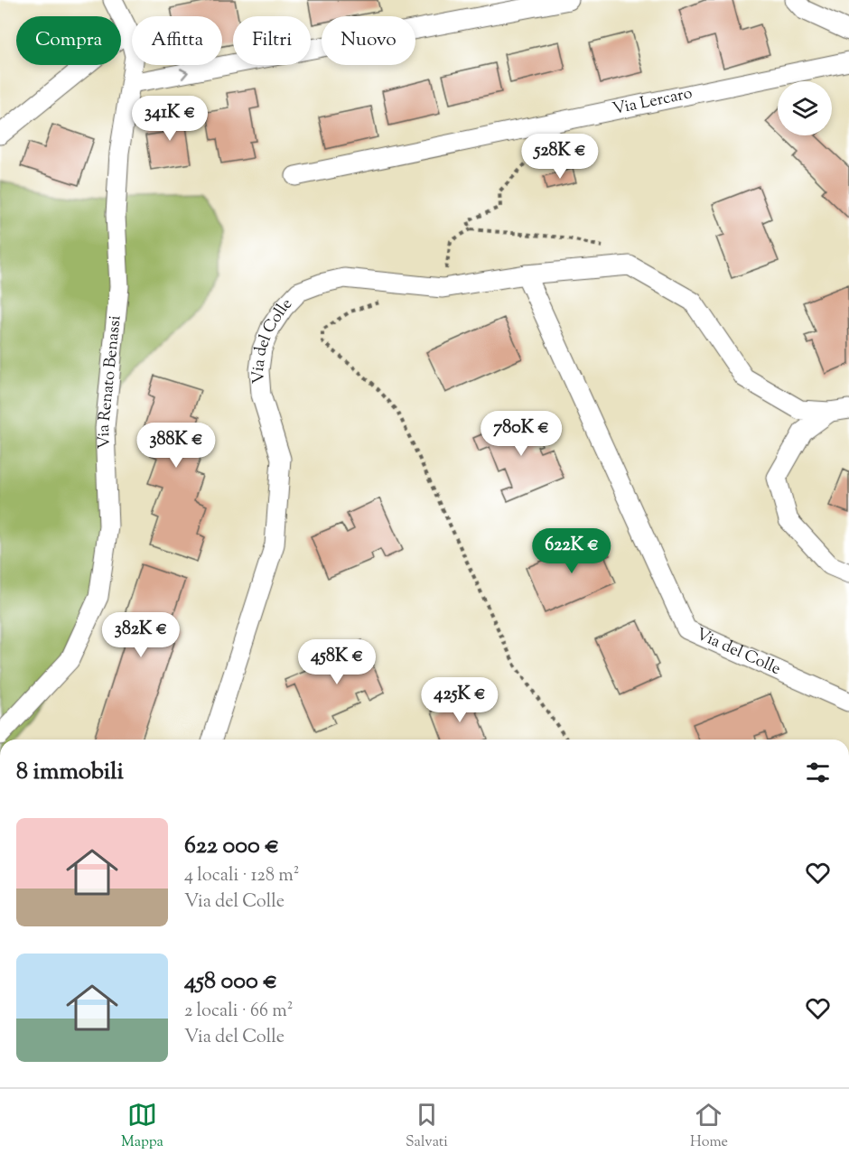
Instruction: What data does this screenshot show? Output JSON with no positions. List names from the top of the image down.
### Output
{
  "streets": {
    "street": ["Via Lercaro", "Via del Colle", "Via Renato Benassi"]
  },
  "page": {
    "chip": [
      "Compra",
      "Affitta",
      "Filtri",
      "Nuovo"
    ],
    "price": [
      "341K €",
      "528K €",
      "780K €",
      "388K €",
      "622K €",
      "382K €",
      "458K €",
      "425K €"
    ],
    "heading": "8 immobili",
    "list": [
      {
        "name": "622 000 €",
        "note": "4 locali · 128 m² · Via del Colle"
      },
      {
        "name": "458 000 €",
        "note": "2 locali · 66 m² · Via del Colle"
      }
    ],
    "tabs": ["Mappa", "Salvati", "Home"]
  }
}
